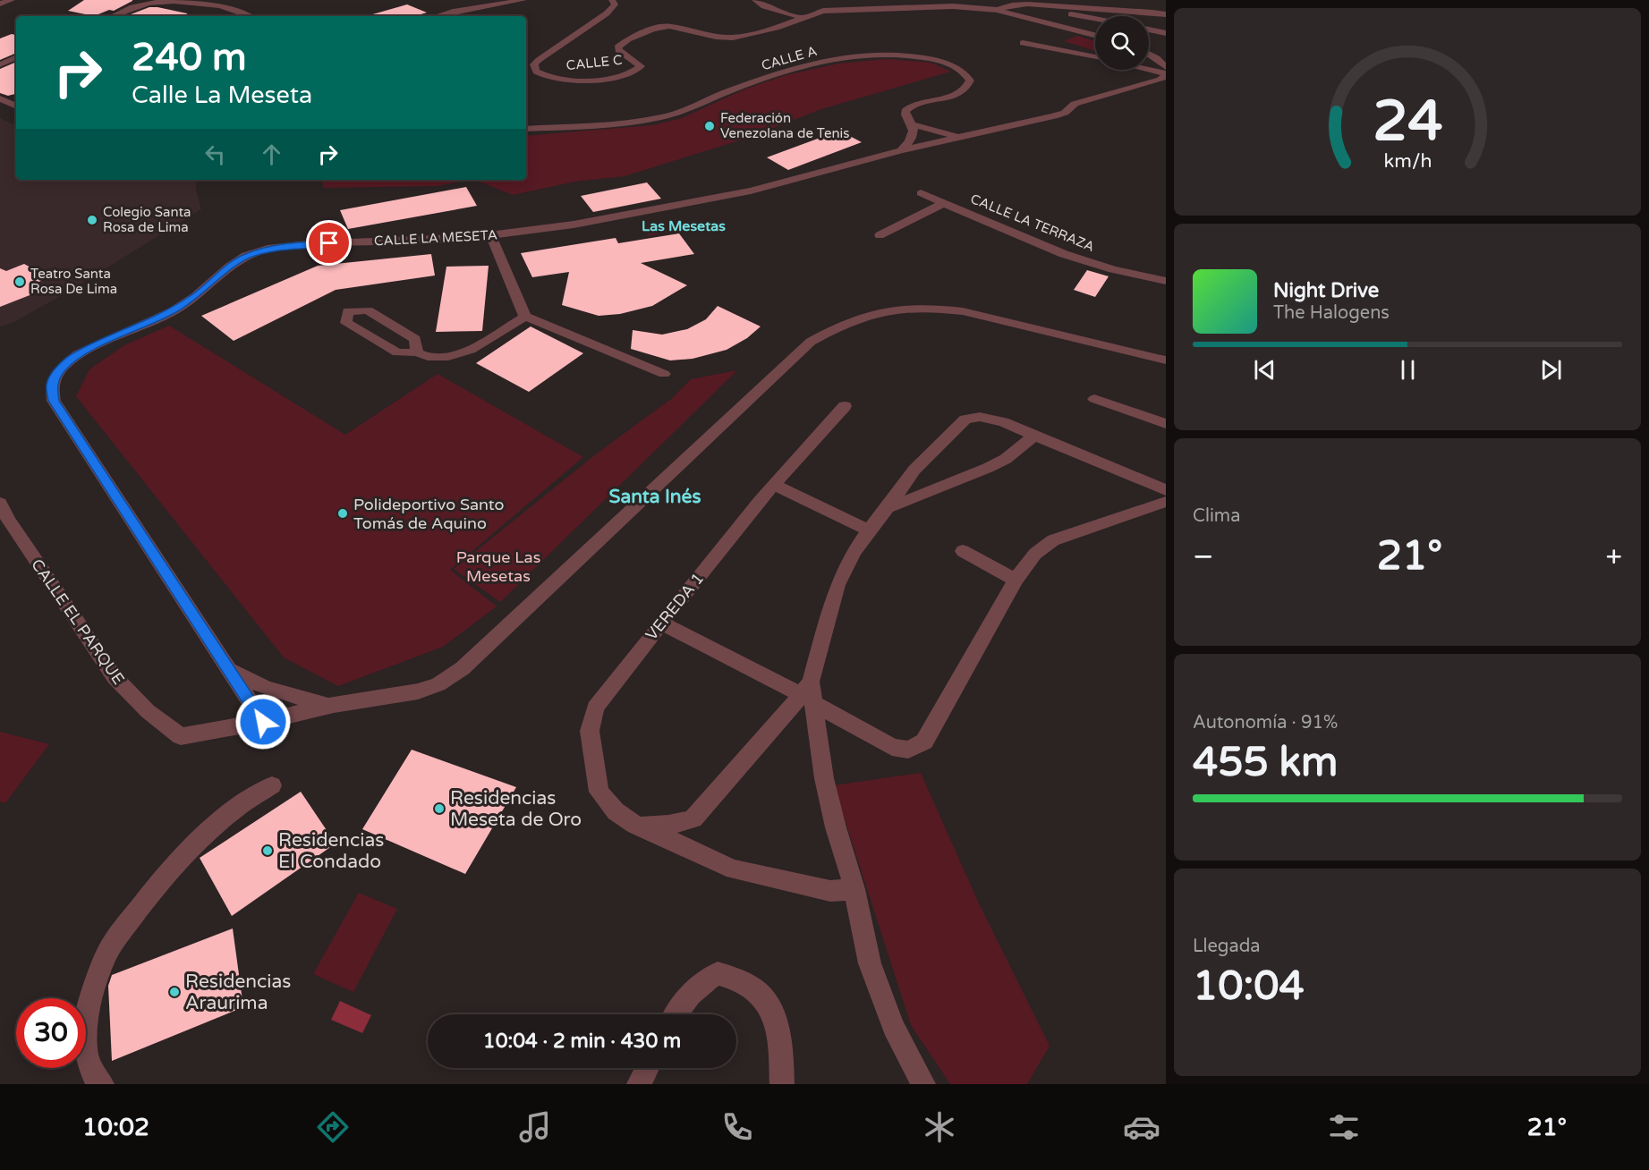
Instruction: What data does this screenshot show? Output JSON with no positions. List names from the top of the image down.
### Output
{
  "streets": {
    "street": [
      "CALLE A",
      "CALLE C",
      "CALLE LA TERRAZA",
      "CALLE LA MESETA",
      "VEREDA 1",
      "CALLE EL PARQUE"
    ]
  },
  "crossings": [
    ["CALLE A", "CALLE LA MESETA"],
    ["CALLE LA MESETA", "CALLE EL PARQUE"]
  ],
  "districts": ["Las Mesetas", "Santa Inés"],
  "parks": ["Parque Las Mesetas"],
  "places": [
    "Federación Venezolana de Tenis",
    "Colegio Santa Rosa de Lima",
    "Teatro Santa Rosa De Lima",
    "Polideportivo Santo Tomás de Aquino",
    "Residencias Meseta de Oro",
    "Residencias El Condado",
    "Residencias Araurima"
  ],
  "page": {
    "turn": ["240 m", "Calle La Meseta"],
    "song": ["Night Drive", "The Halogens"],
    "tile": [
      "Clima",
      ["Autonomía · 91%", "455 km"],
      ["Llegada", "10:04"]
    ],
    "heat": ["−", "21°", "+"],
    "limit": "30",
    "trip": "10:04 · 2 min · 430 m",
    "tabs": ["10:02", "21°"],
    "gauge": ["24", "km/h"]
  }
}
